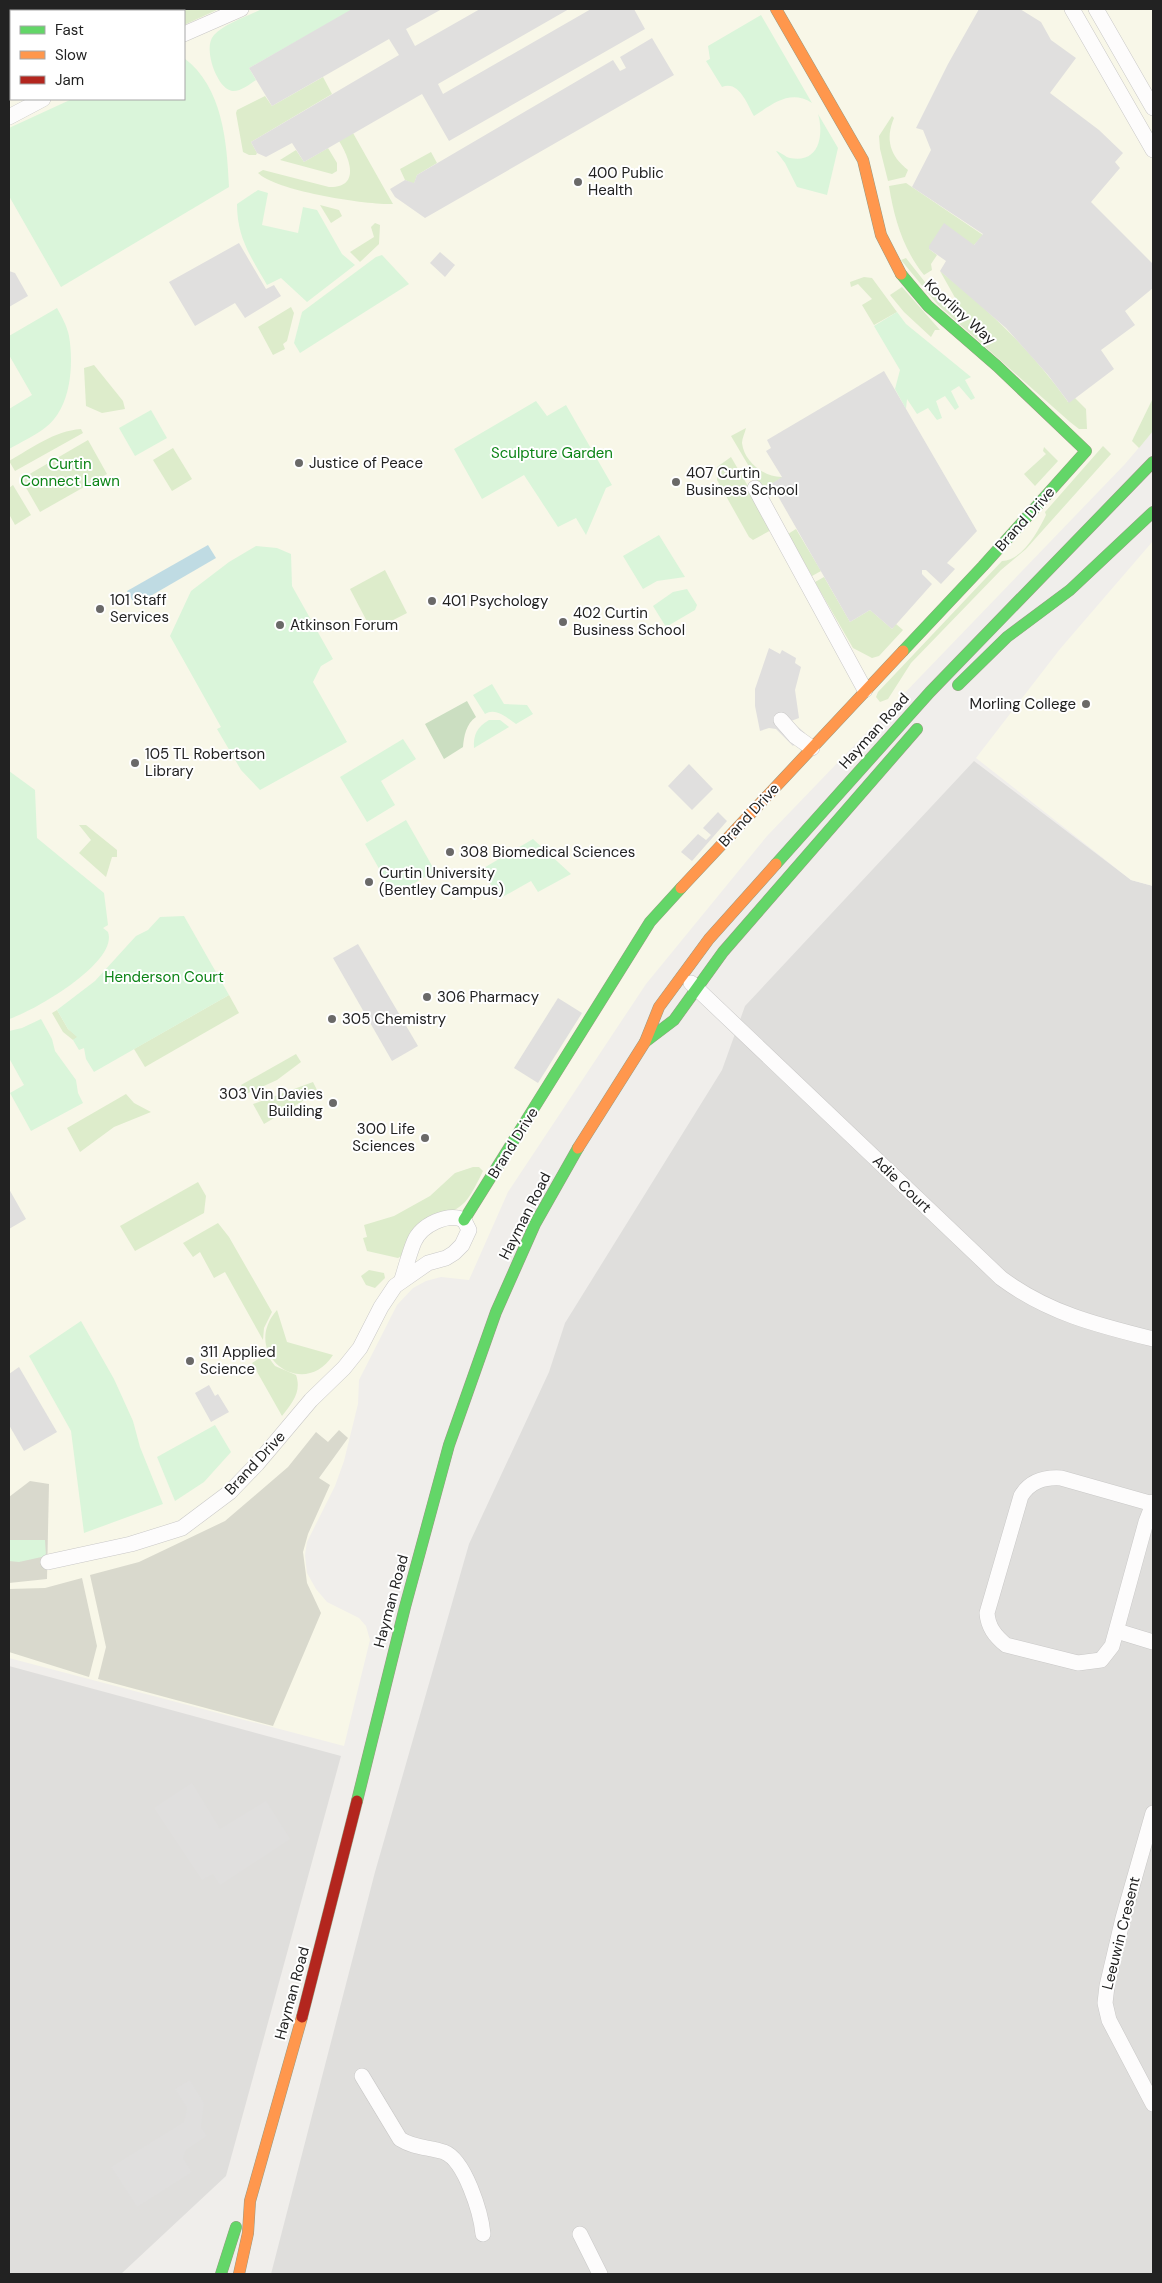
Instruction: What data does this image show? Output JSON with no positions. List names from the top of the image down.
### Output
{
  "streets": {
    "main road": ["Koorliny Way", "Brand Drive", "Hayman Road"],
    "street": ["Adie Court", "Leeuwin Cresent"]
  },
  "crossings": [
    ["Koorliny Way", "Brand Drive"],
    ["Hayman Road", "Adie Court"]
  ],
  "parks": ["Sculpture Garden", "Curtin Connect Lawn", "Henderson Court"],
  "places": [
    "400 Public Health",
    "Justice of Peace",
    "407 Curtin Business School",
    "401 Psychology",
    "101 Staff Services",
    "402 Curtin Business School",
    "Atkinson Forum",
    "Morling College",
    "105 TL Robertson Library",
    "308 Biomedical Sciences",
    "Curtin University (Bentley Campus)",
    "306 Pharmacy",
    "305 Chemistry",
    "303 Vin Davies Building",
    "300 Life Sciences",
    "311 Applied Science"
  ],
  "legend": ["Fast", "Slow", "Jam"]
}
